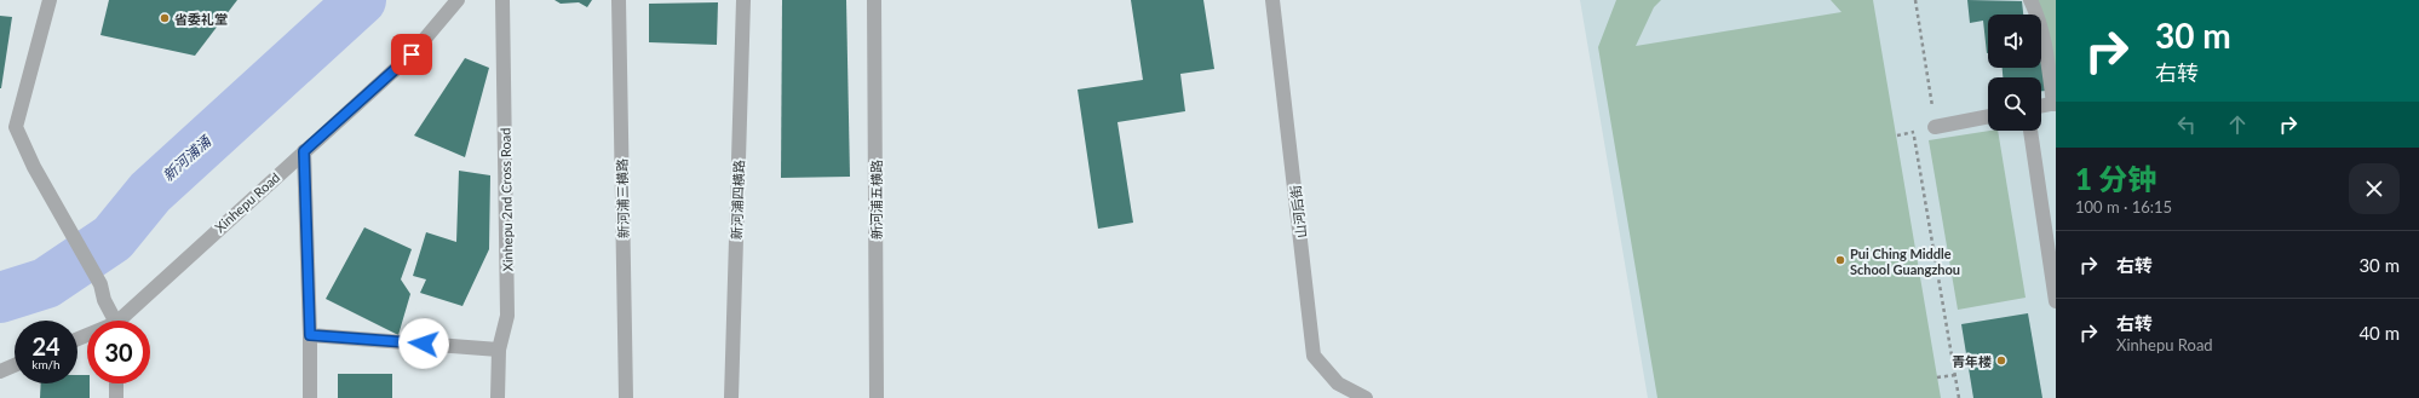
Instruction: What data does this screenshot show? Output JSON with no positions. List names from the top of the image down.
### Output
{
  "streets": {
    "street": [
      "新河浦三横路",
      "Xinhepu 2nd Cross Road",
      "新河浦四横路",
      "新河浦五横路",
      "Xinhepu Road",
      "山河后街"
    ]
  },
  "water": ["新河浦涌"],
  "places": ["省委礼堂", "Pui Ching Middle School Guangzhou", "青年楼"],
  "page": {
    "turn": ["30 m", "右转"],
    "heading": ["1 分钟", "100 m · 16:15"],
    "list": [
      {
        "name": "右转",
        "value": "30 m"
      },
      {
        "name": "右转",
        "note": "Xinhepu Road",
        "value": "40 m"
      }
    ],
    "speed": "24 km/h",
    "limit": "30"
  }
}
